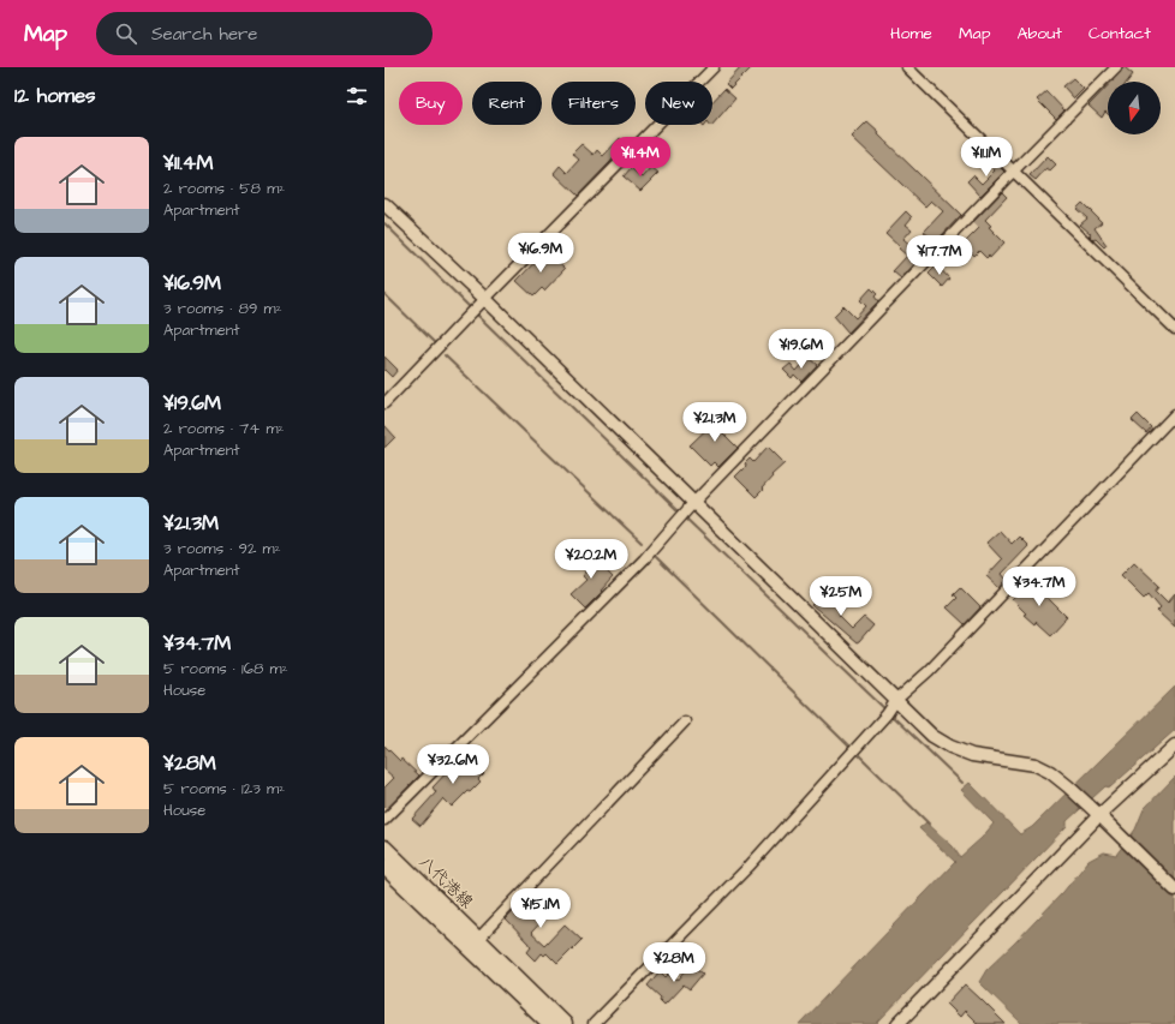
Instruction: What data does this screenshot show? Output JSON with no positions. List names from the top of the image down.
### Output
{
  "streets": {
    "main road": ["八代港線"]
  },
  "north": "bottom",
  "page": {
    "header": "Map",
    "search": "Search here",
    "nav": [
      "Home",
      "Map",
      "About",
      "Contact"
    ],
    "heading": "12 homes",
    "chip": [
      "Buy",
      "Rent",
      "Filters",
      "New"
    ],
    "list": [
      {
        "name": "¥11.4M",
        "note": "2 rooms · 58 m² · Apartment"
      },
      {
        "name": "¥16.9M",
        "note": "3 rooms · 89 m² · Apartment"
      },
      {
        "name": "¥19.6M",
        "note": "2 rooms · 74 m² · Apartment"
      },
      {
        "name": "¥21.3M",
        "note": "3 rooms · 92 m² · Apartment"
      },
      {
        "name": "¥34.7M",
        "note": "5 rooms · 168 m² · House"
      },
      {
        "name": "¥28M",
        "note": "5 rooms · 123 m² · House"
      }
    ],
    "price": [
      "¥11.4M",
      "¥11.1M",
      "¥16.9M",
      "¥17.7M",
      "¥19.6M",
      "¥21.3M",
      "¥20.2M",
      "¥34.7M",
      "¥25M",
      "¥32.6M",
      "¥15.1M",
      "¥28M"
    ]
  }
}
